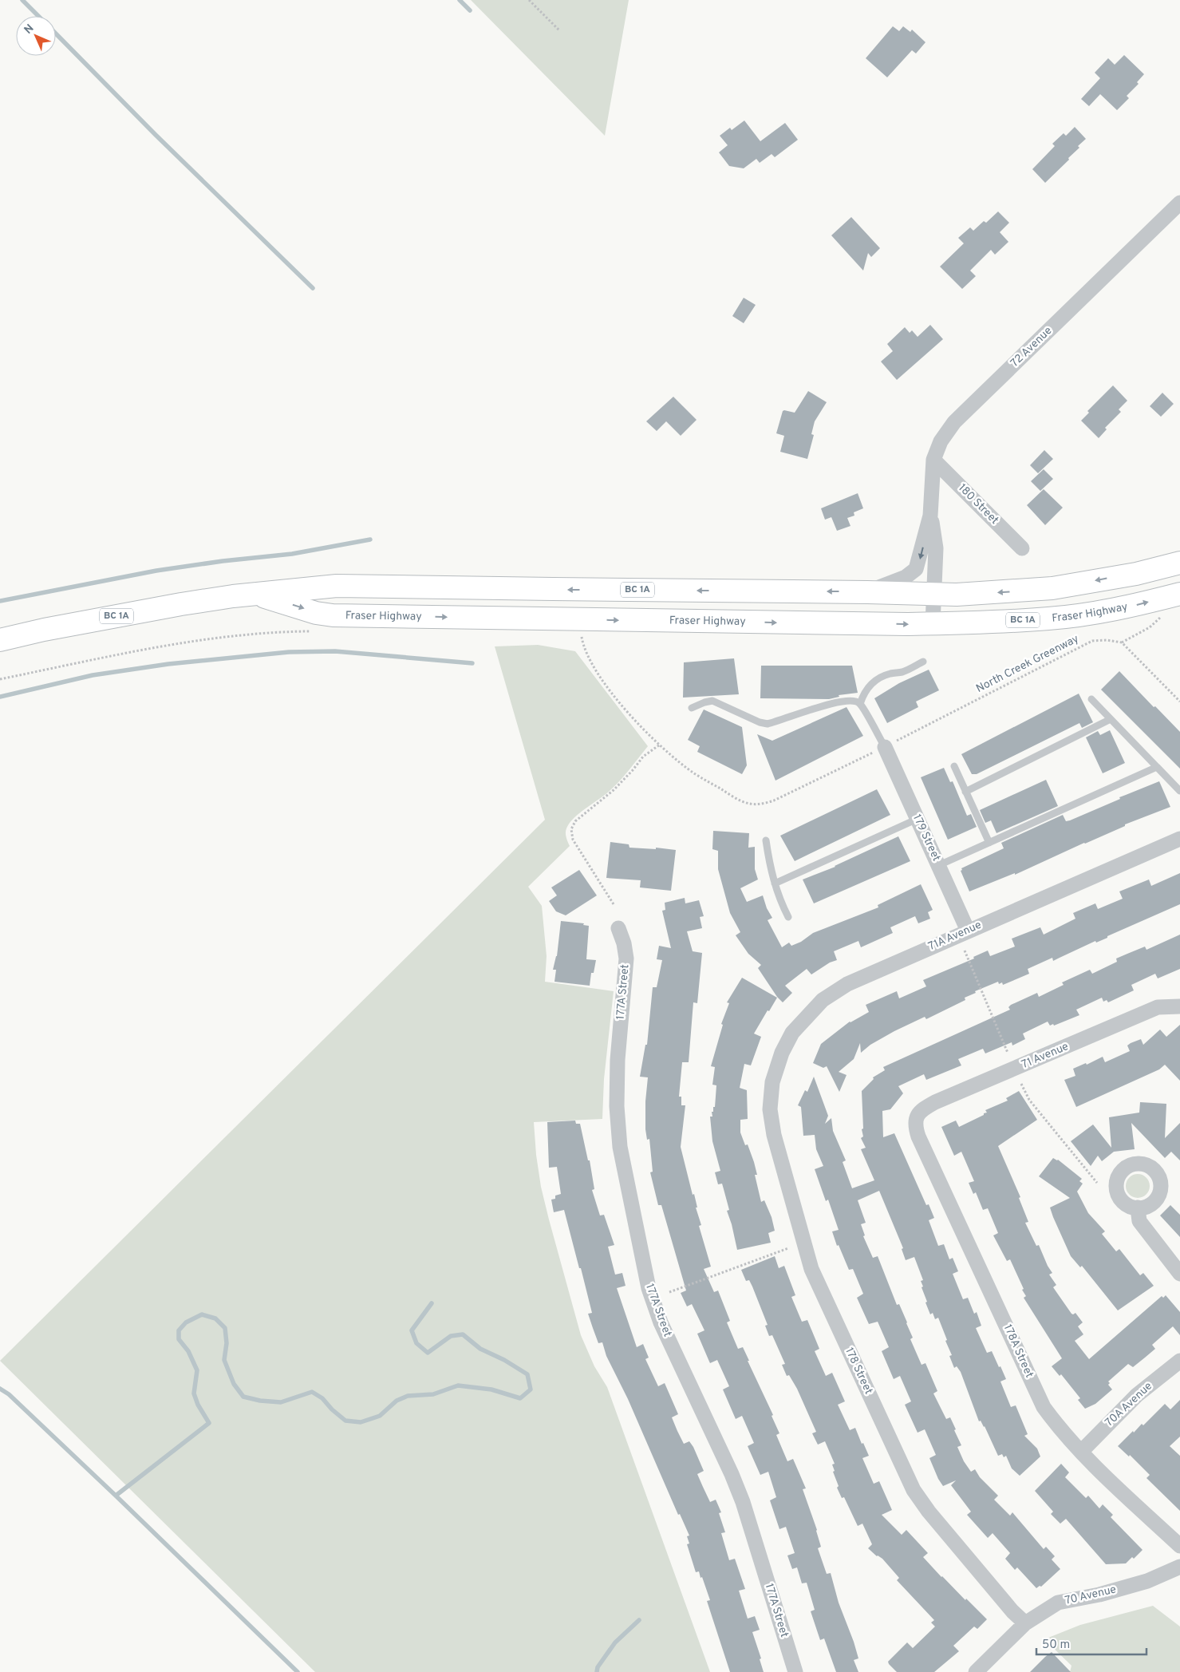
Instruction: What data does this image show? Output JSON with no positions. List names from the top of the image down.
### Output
{
  "streets": {
    "main road": ["BC 1A", "Fraser Highway"],
    "street": [
      "72 Avenue",
      "180 Street",
      "179 Street",
      "71A Avenue",
      "177A Street",
      "71 Avenue",
      "178A Street",
      "178 Street",
      "70A Avenue",
      "70 Avenue"
    ],
    "path": ["North Creek Greenway"]
  },
  "crossings": [
    ["72 Avenue", "180 Street"],
    ["72 Avenue", "Fraser Highway"],
    ["North Creek Greenway", "179 Street"],
    ["179 Street", "71A Avenue"],
    ["71A Avenue", "178 Street"],
    ["71 Avenue", "178A Street"],
    ["178A Street", "70A Avenue"],
    ["178 Street", "70 Avenue"]
  ],
  "scale_bar": "50 m",
  "north": "top left"
}
